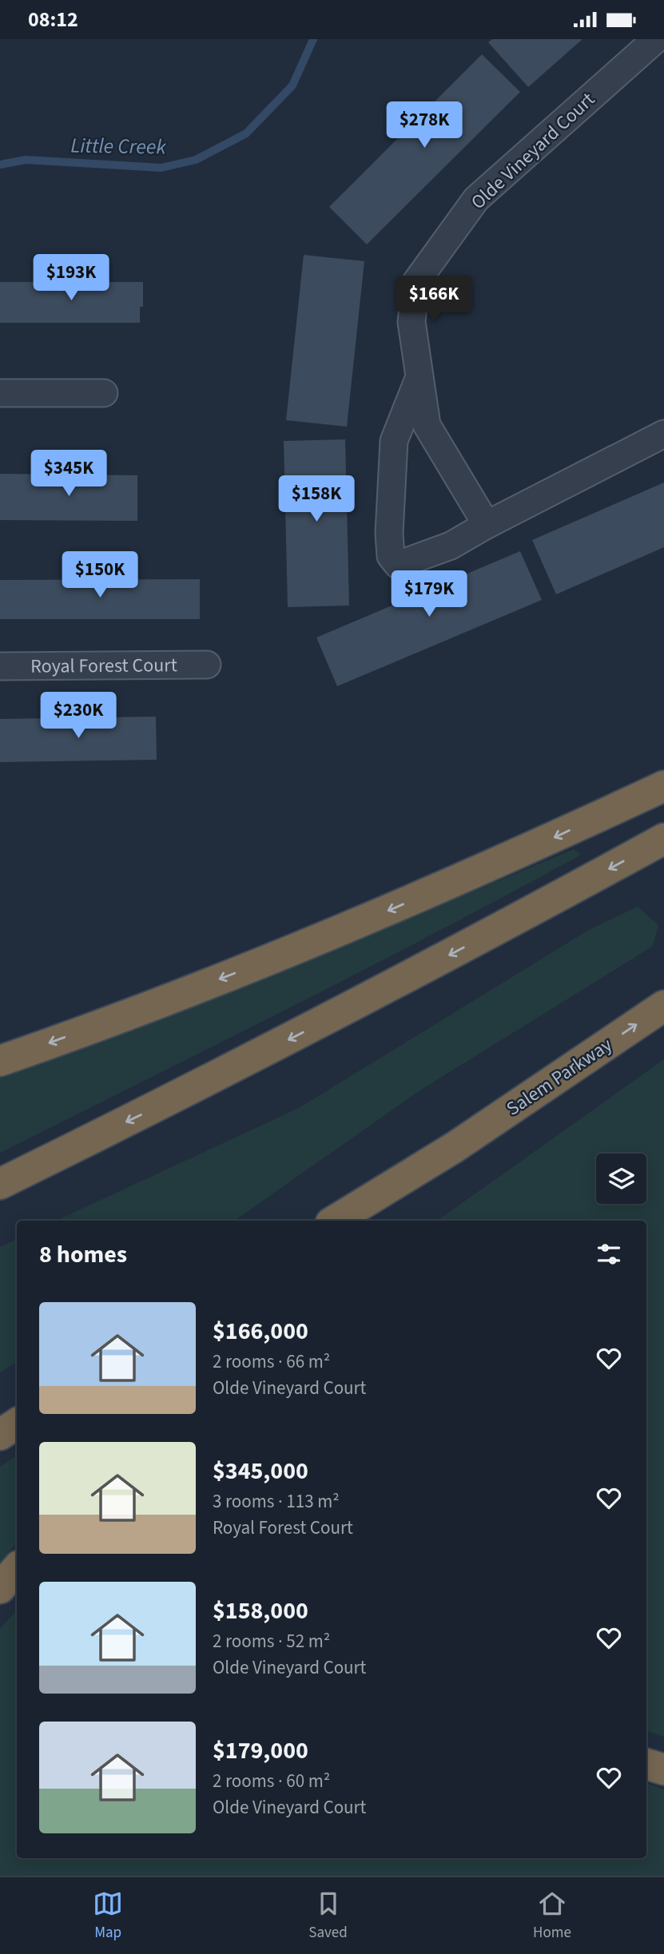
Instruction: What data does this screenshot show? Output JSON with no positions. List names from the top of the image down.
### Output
{
  "streets": {
    "highway": ["Salem Parkway"],
    "street": ["Olde Vineyard Court", "Royal Forest Court"]
  },
  "water": ["Little Creek"],
  "page": {
    "status": "08:12",
    "price": [
      "$278K",
      "$193K",
      "$166K",
      "$345K",
      "$158K",
      "$150K",
      "$179K",
      "$230K"
    ],
    "heading": "8 homes",
    "list": [
      {
        "name": "$166,000",
        "note": "2 rooms · 66 m² · Olde Vineyard Court"
      },
      {
        "name": "$345,000",
        "note": "3 rooms · 113 m² · Royal Forest Court"
      },
      {
        "name": "$158,000",
        "note": "2 rooms · 52 m² · Olde Vineyard Court"
      },
      {
        "name": "$179,000",
        "note": "2 rooms · 60 m² · Olde Vineyard Court"
      }
    ],
    "tabs": ["Map", "Saved", "Home"]
  }
}
